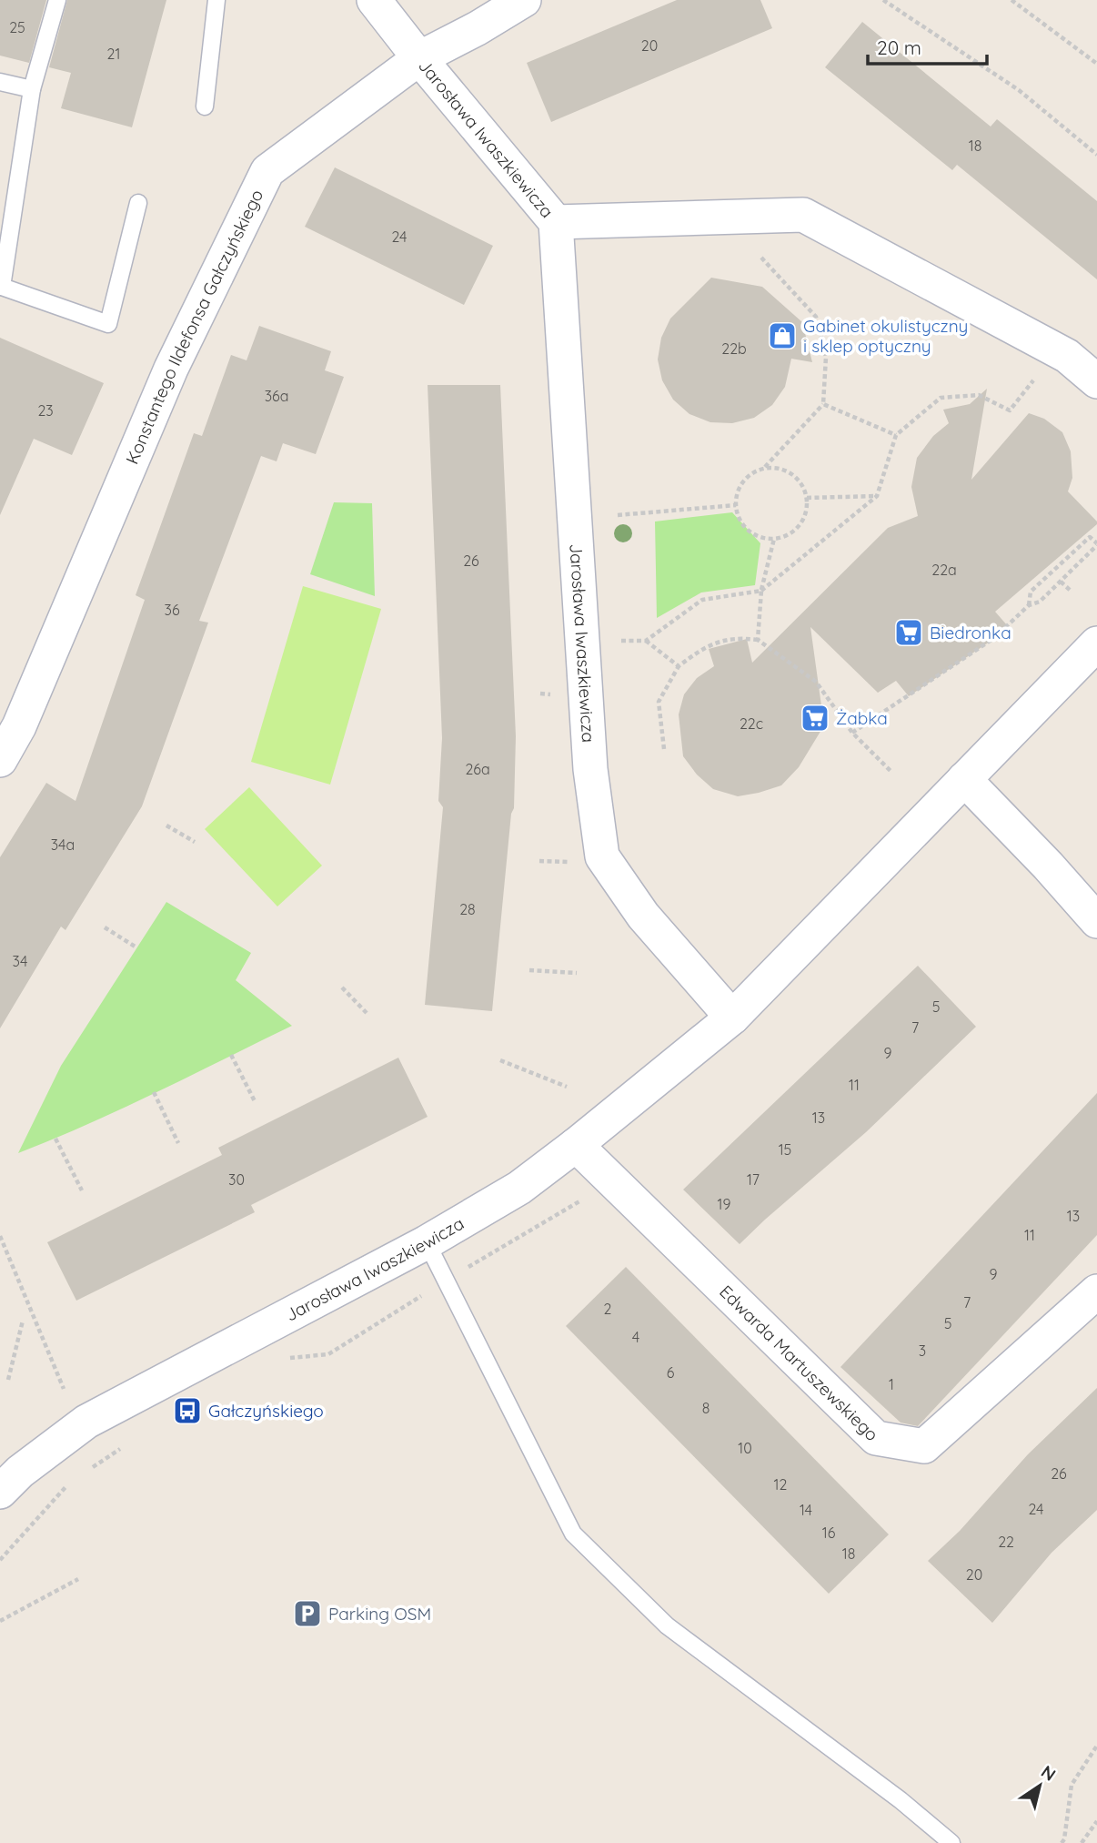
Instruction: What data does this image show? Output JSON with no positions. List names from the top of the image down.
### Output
{
  "streets": {
    "street": ["Jarosława Iwaszkiewicza", "Konstantego Ildefonsa Gałczyńskiego", "Edwarda Martuszewskiego"]
  },
  "crossings": [
    ["Jarosława Iwaszkiewicza", "Konstantego Ildefonsa Gałczyńskiego"],
    ["Jarosława Iwaszkiewicza", "Edwarda Martuszewskiego"]
  ],
  "places": {
    "shop": ["Gabinet okulistyczny i sklep optyczny"],
    "supermarket": ["Biedronka", "Żabka"],
    "bus stop": ["Gałczyńskiego"],
    "parking": ["Parking OSM"]
  },
  "house_numbers": [
    "25",
    "20",
    "21",
    "18",
    "24",
    "22b",
    "36a",
    "23",
    "26",
    "22a",
    "36",
    "22c",
    "26a",
    "34a",
    "28",
    "34",
    "5",
    "7",
    "9",
    "11",
    "13",
    "15",
    "30",
    "17",
    "19",
    "13",
    "11",
    "9",
    "7",
    "2",
    "5",
    "4",
    "3",
    "6",
    "1",
    "8",
    "10",
    "26",
    "12",
    "24",
    "14",
    "16",
    "22",
    "18",
    "20"
  ],
  "scale_bar": "20 m",
  "north": "top right"
}
